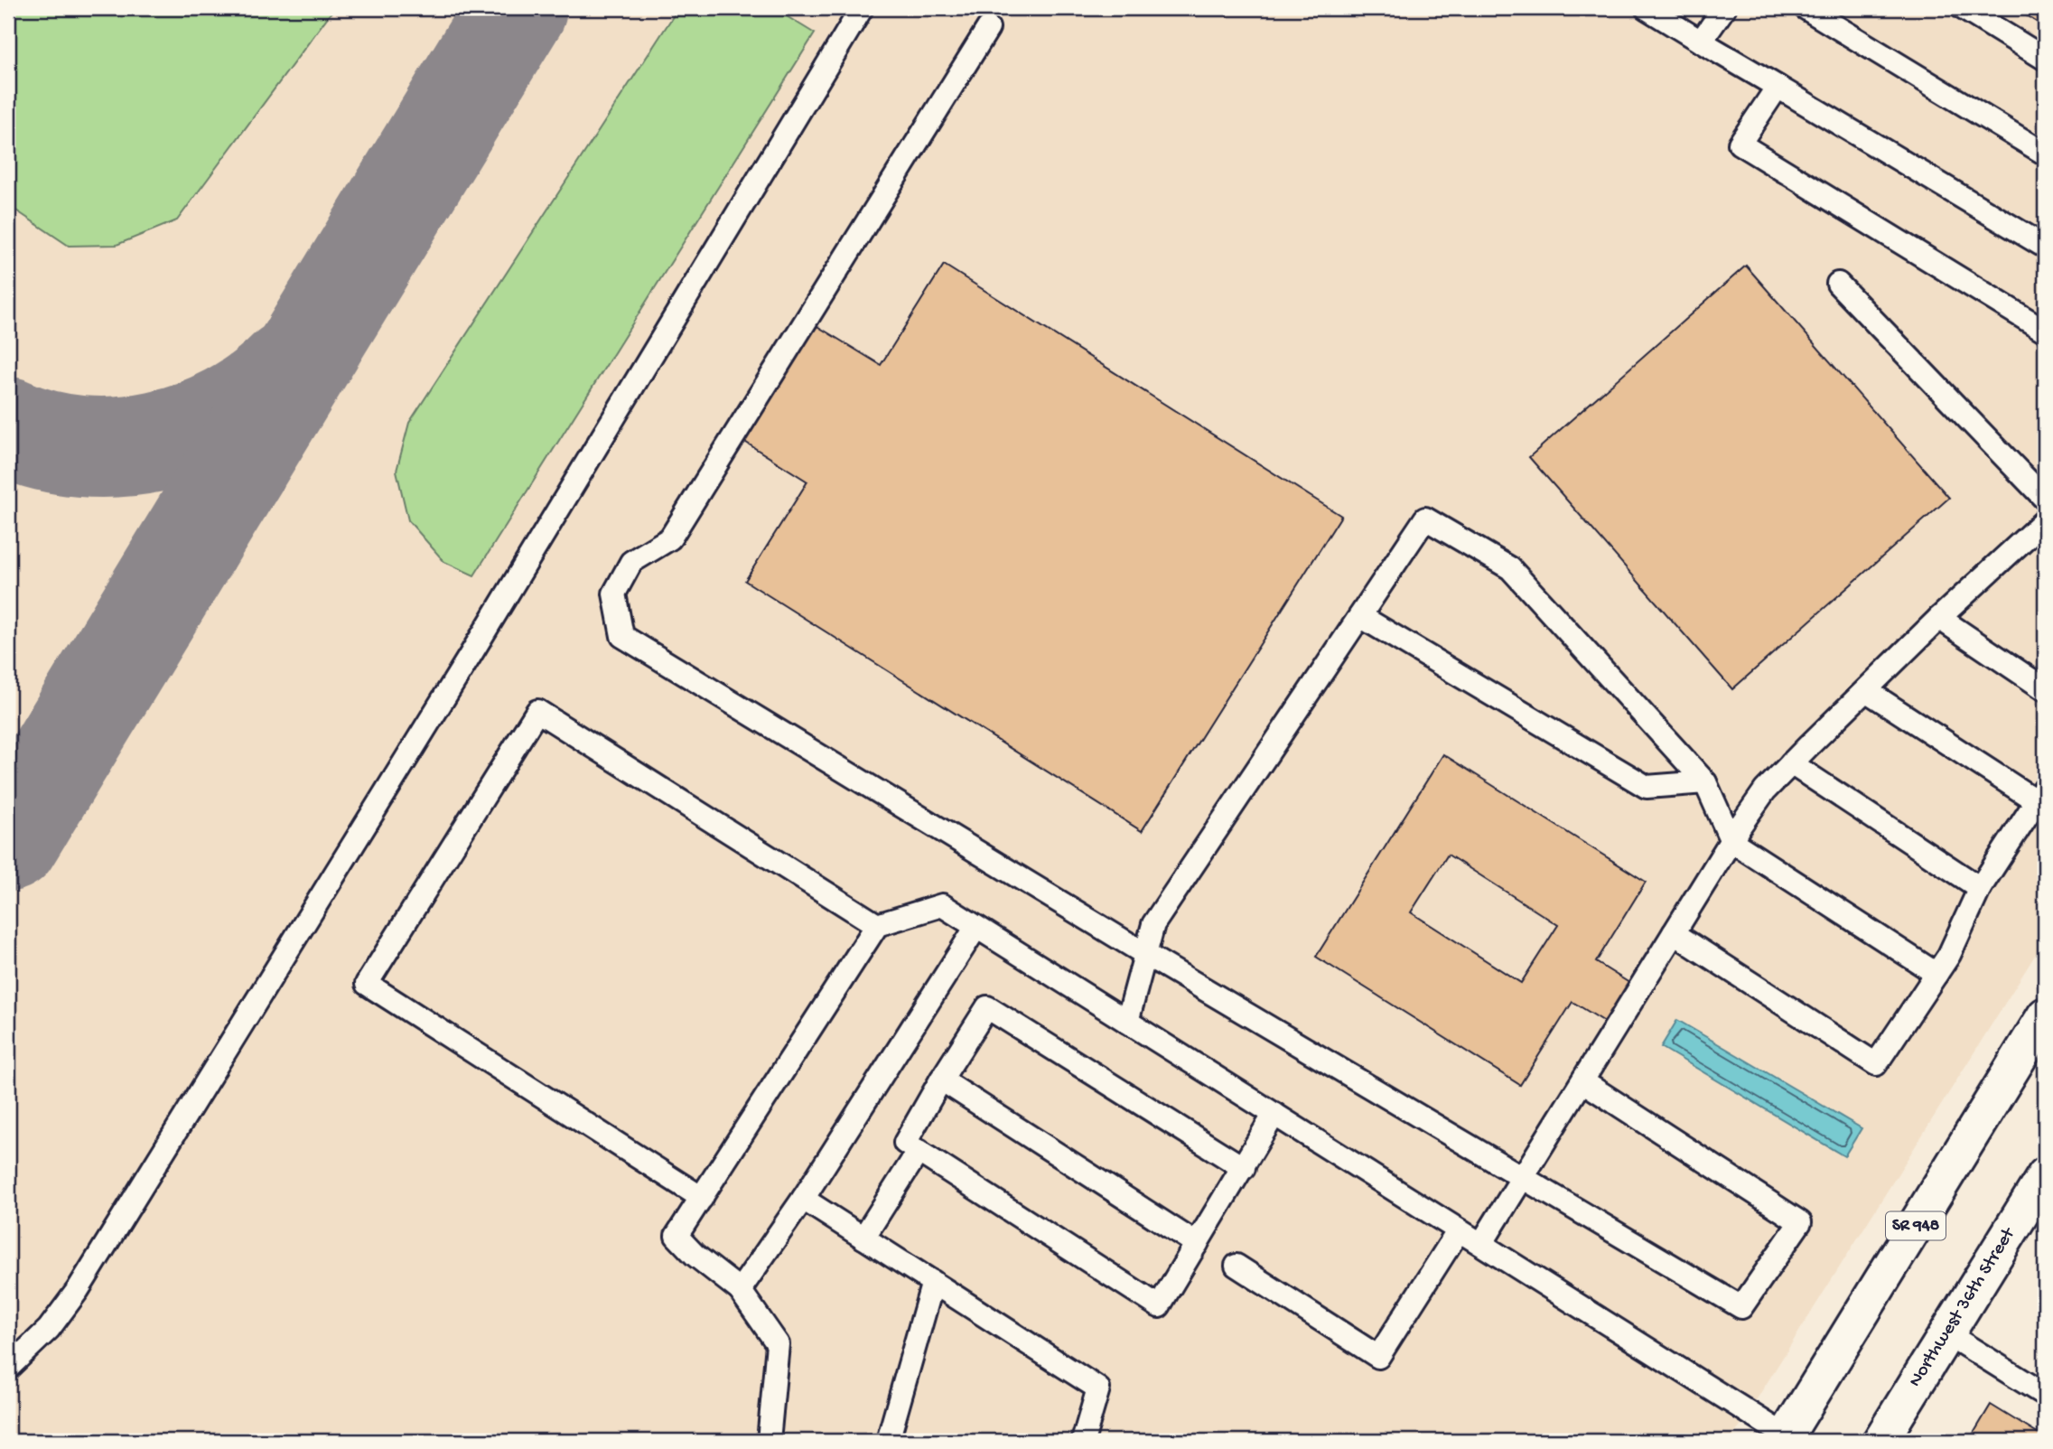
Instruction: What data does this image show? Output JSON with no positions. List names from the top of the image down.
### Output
{
  "streets": {
    "main road": ["SR 948", "Northwest 36th Street"]
  }
}
